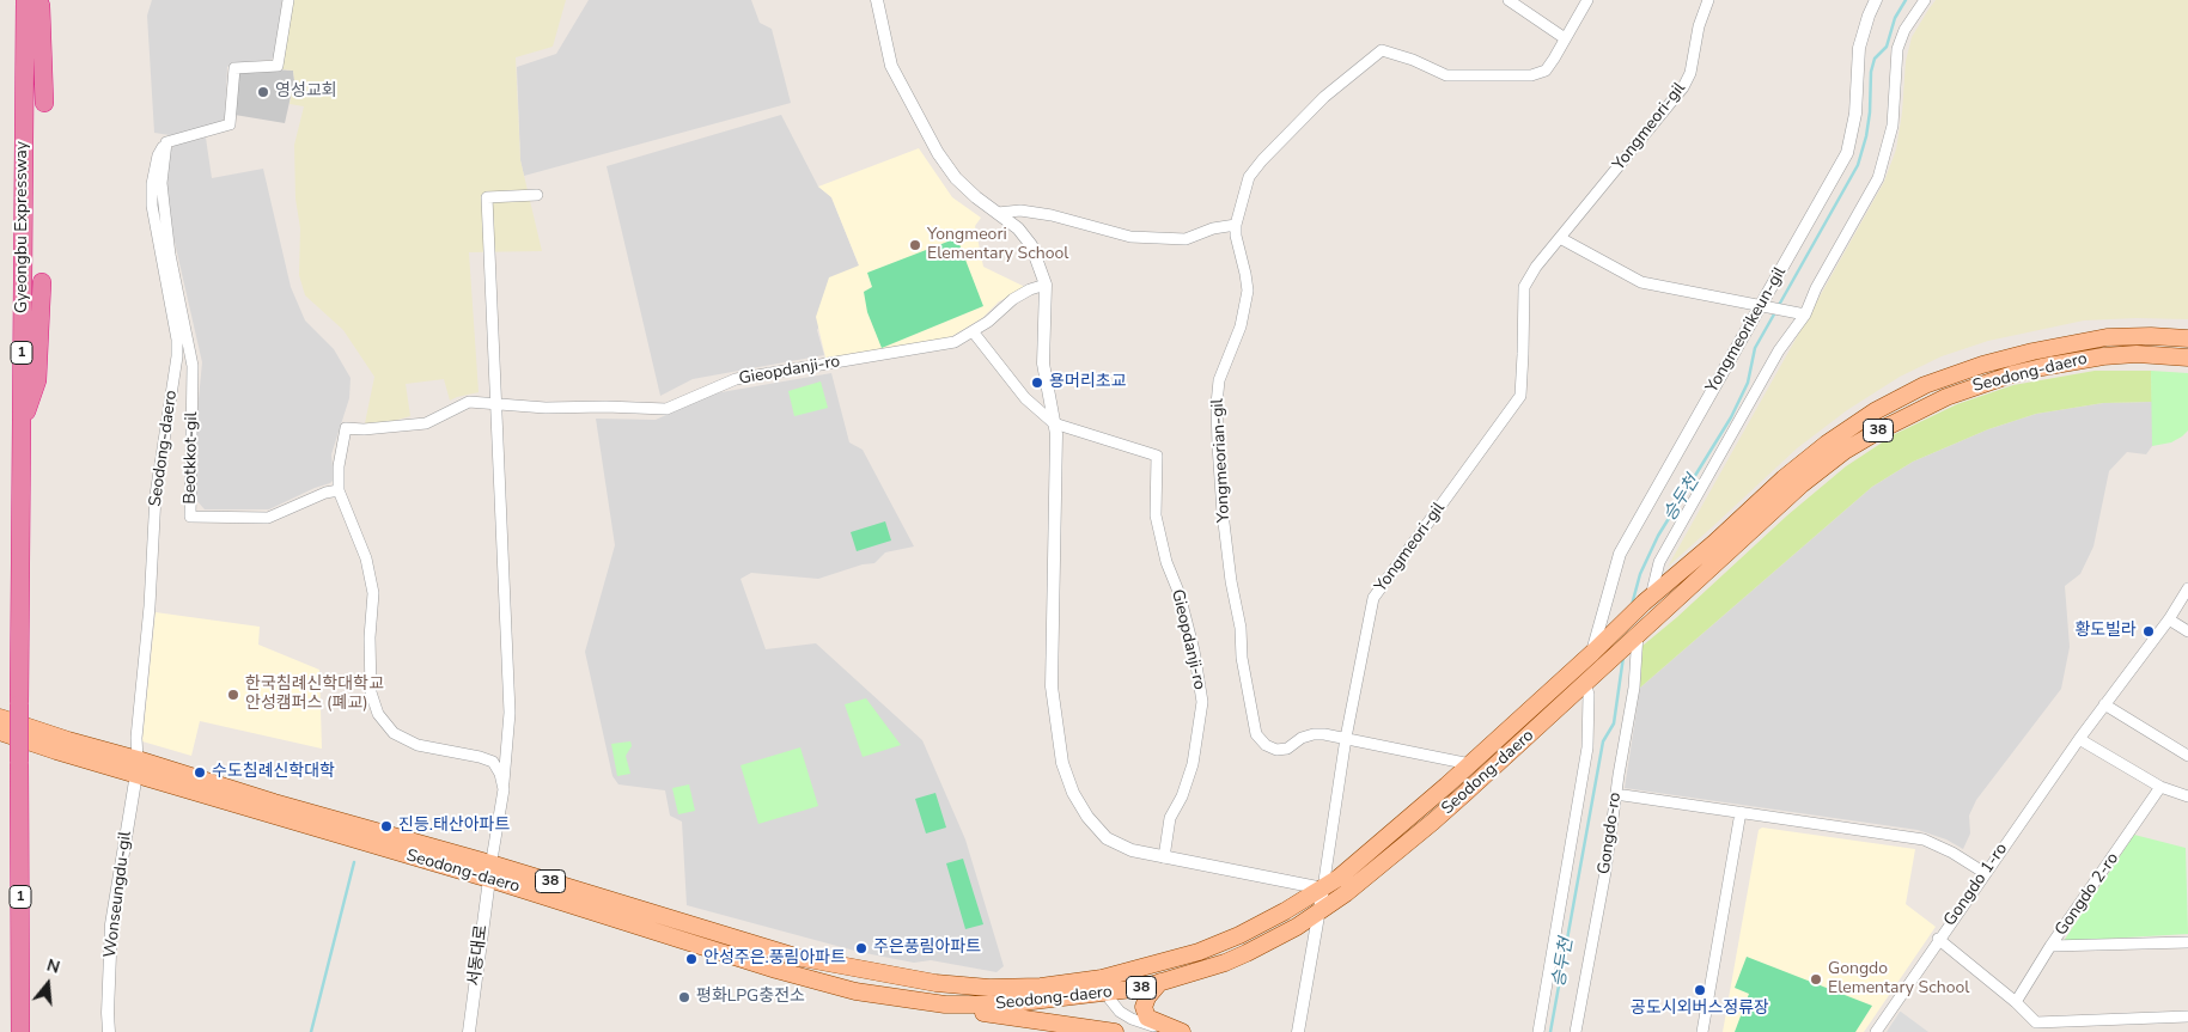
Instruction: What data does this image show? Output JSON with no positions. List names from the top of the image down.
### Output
{
  "streets": {
    "highway": ["Gyeongbu Expressway", "1"],
    "main road": ["Seodong-daero", "38"],
    "street": [
      "Yongmeori-gil",
      "Yongmeorikeun-gil",
      "Gieopdanji-ro",
      "Beotkkot-gil",
      "Yongmeorian-gil",
      "Gongdo-ro",
      "Gongdo 1-ro",
      "Wonseungdu-gil",
      "Gongdo 2-ro",
      "서동대로"
    ]
  },
  "crossings": [
    ["Yongmeori-gil", "Seodong-daero"],
    ["Yongmeori-gil", "Yongmeorian-gil"],
    ["Gyeongbu Expressway", "1"],
    ["Gyeongbu Expressway", "Seodong-daero"],
    ["Yongmeorikeun-gil", "Seodong-daero"],
    ["1", "Seodong-daero"],
    ["Gieopdanji-ro", "Beotkkot-gil"],
    ["Seodong-daero", "Beotkkot-gil"],
    ["Seodong-daero", "Yongmeorian-gil"],
    ["Seodong-daero", "Gongdo-ro"],
    ["Seodong-daero", "Wonseungdu-gil"],
    ["Seodong-daero", "서동대로"]
  ],
  "water": ["승두천"],
  "places": [
    "영성교회",
    "Yongmeori Elementary School",
    "용머리초교",
    "황도빌라",
    "한국침례신학대학교 안성캠퍼스 (폐교)",
    "수도침례신학대학",
    "진등.태산아파트",
    "주은풍림아파트",
    "안성주은.풍림아파트",
    "Gongdo Elementary School",
    "공도시외버스정류장",
    "평화LPG충전소"
  ],
  "north": "top"
}
